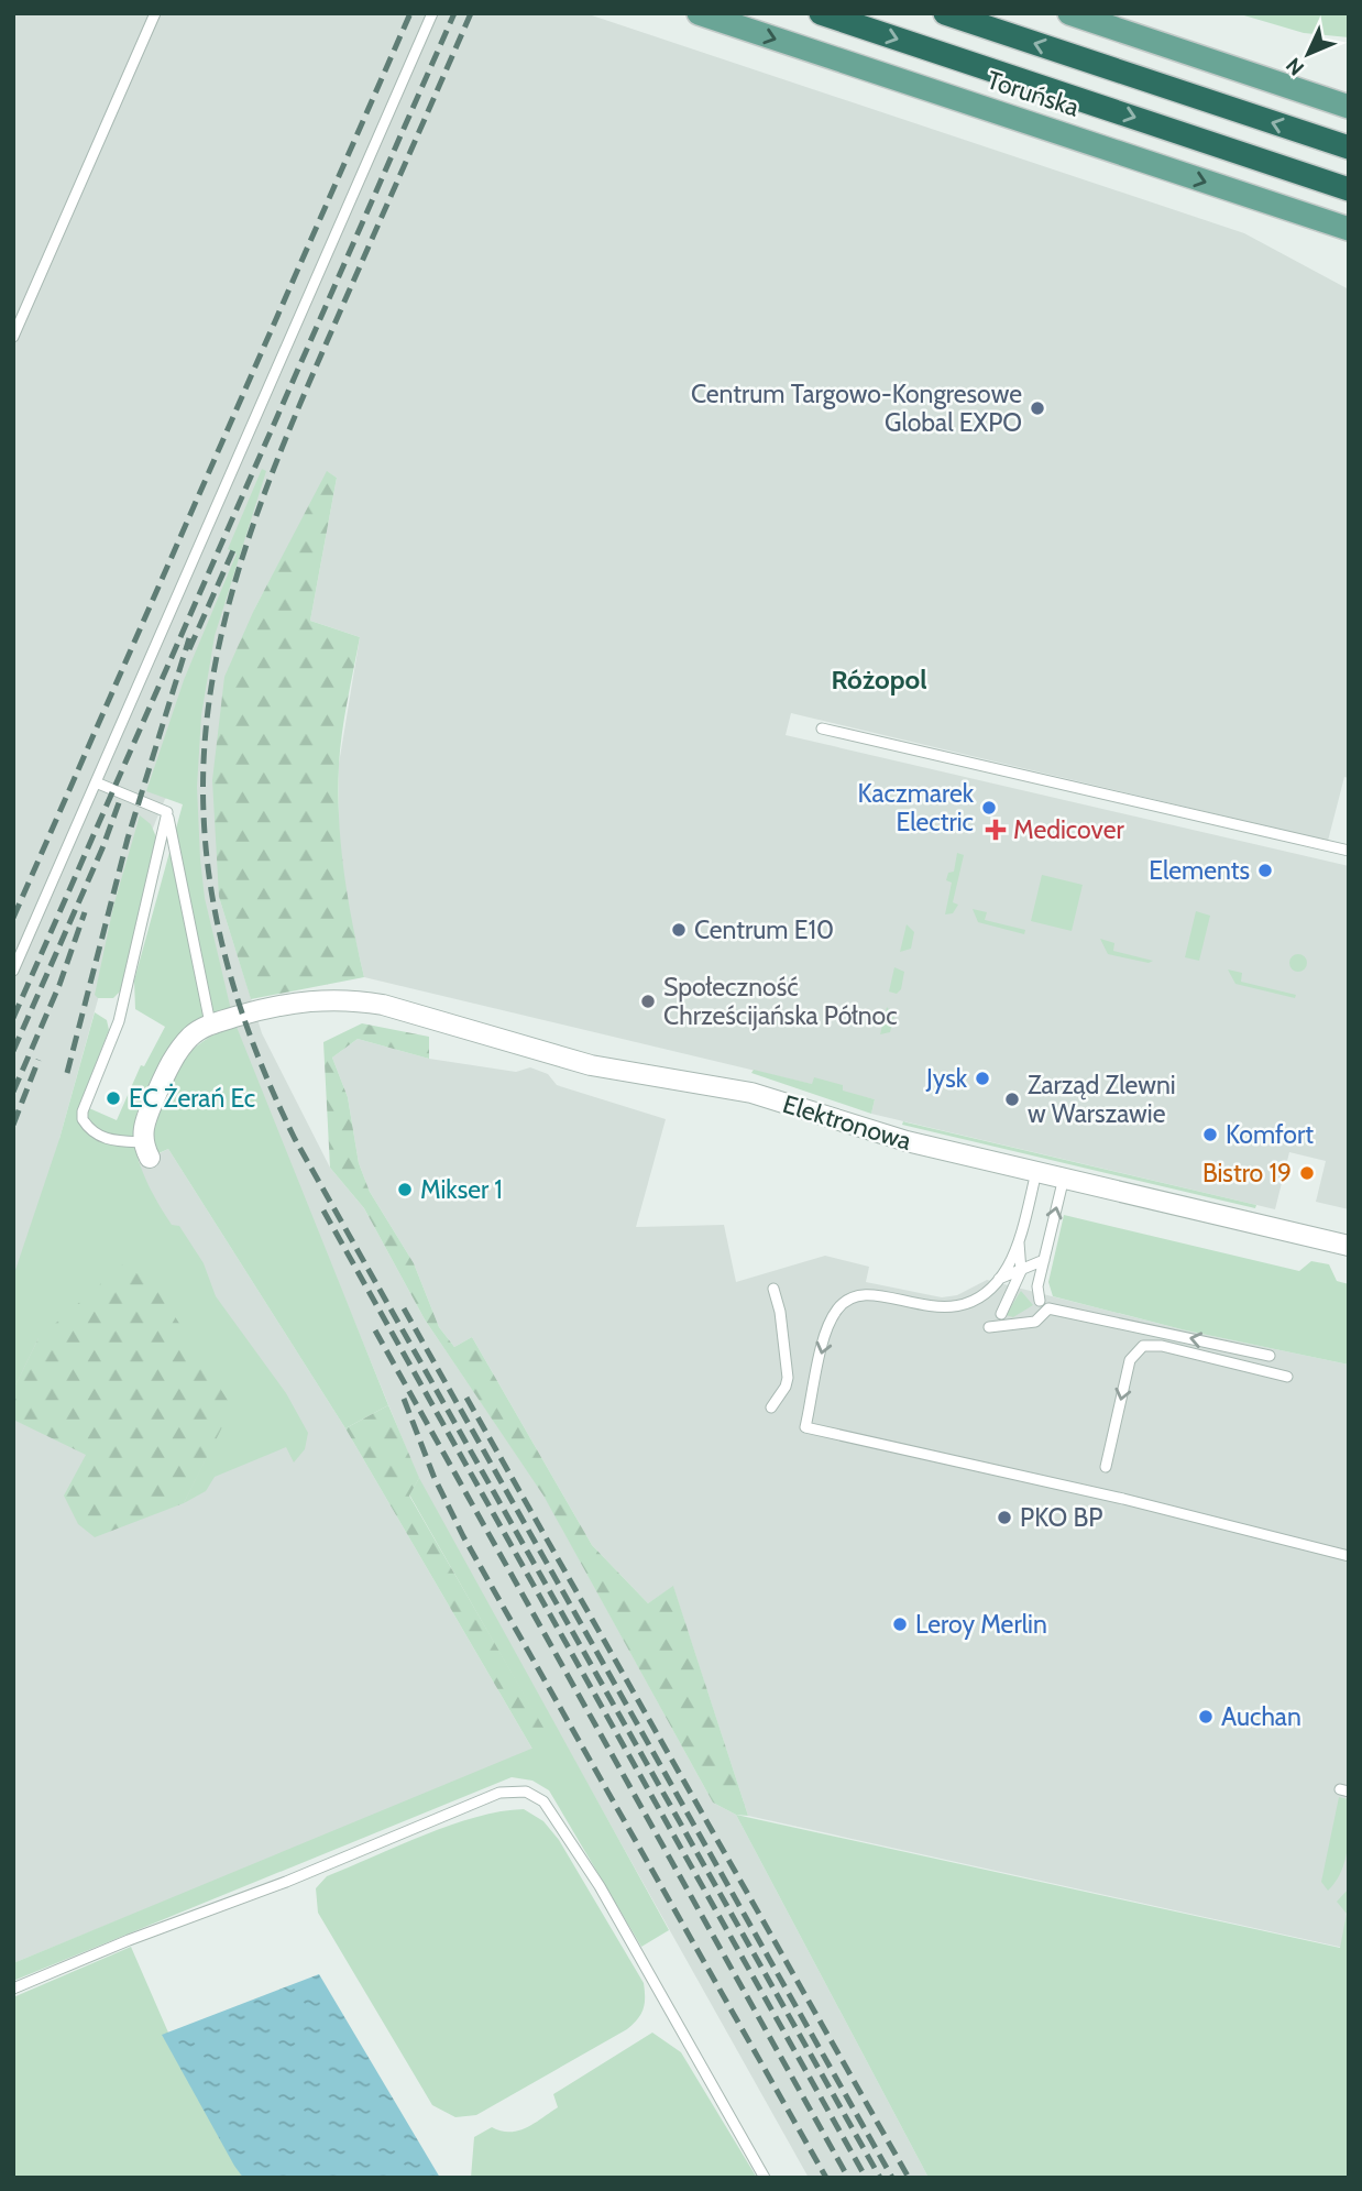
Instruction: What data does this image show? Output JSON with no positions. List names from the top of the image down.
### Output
{
  "streets": {
    "highway": ["Toruńska"],
    "street": ["Elektronowa"]
  },
  "districts": ["Różopol"],
  "places": {
    "other": [
      "Centrum Targowo-Kongresowe Global EXPO",
      "Kaczmarek Electric",
      "Elements",
      "Centrum E10",
      "Społeczność Chrześcijańska Północ",
      "Jysk",
      "EC Żerań Ec",
      "Zarząd Zlewni w Warszawie",
      "Komfort",
      "Bistro 19",
      "Mikser 1",
      "PKO BP",
      "Leroy Merlin",
      "Auchan"
    ],
    "health": ["Medicover"]
  },
  "north": "bottom left"
}
